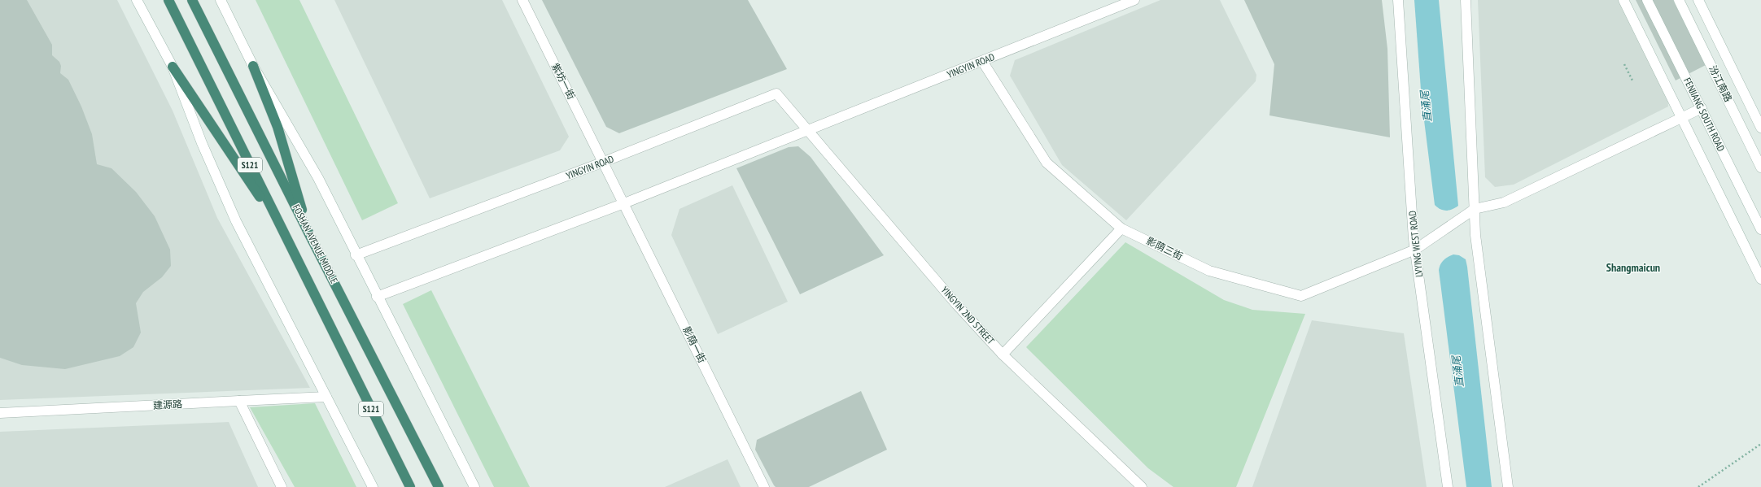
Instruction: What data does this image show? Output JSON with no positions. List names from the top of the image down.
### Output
{
  "streets": {
    "highway": ["S121", "FOSHAN AVENUE MIDDLE"],
    "street": [
      "YINGYIN ROAD",
      "紫坊一街",
      "汾江南路",
      "FENJIANG SOUTH ROAD",
      "LVYING WEST ROAD",
      "影荫三街",
      "YINGYIN 2ND STREET",
      "影荫一街",
      "建源路"
    ]
  },
  "crossings": [
    ["YINGYIN ROAD", "紫坊一街"],
    ["YINGYIN ROAD", "影荫三街"],
    ["YINGYIN ROAD", "YINGYIN 2ND STREET"],
    ["YINGYIN ROAD", "影荫一街"],
    ["紫坊一街", "影荫一街"],
    ["LVYING WEST ROAD", "影荫三街"]
  ],
  "districts": ["Shangmaicun"],
  "water": ["直涌尾"]
}
